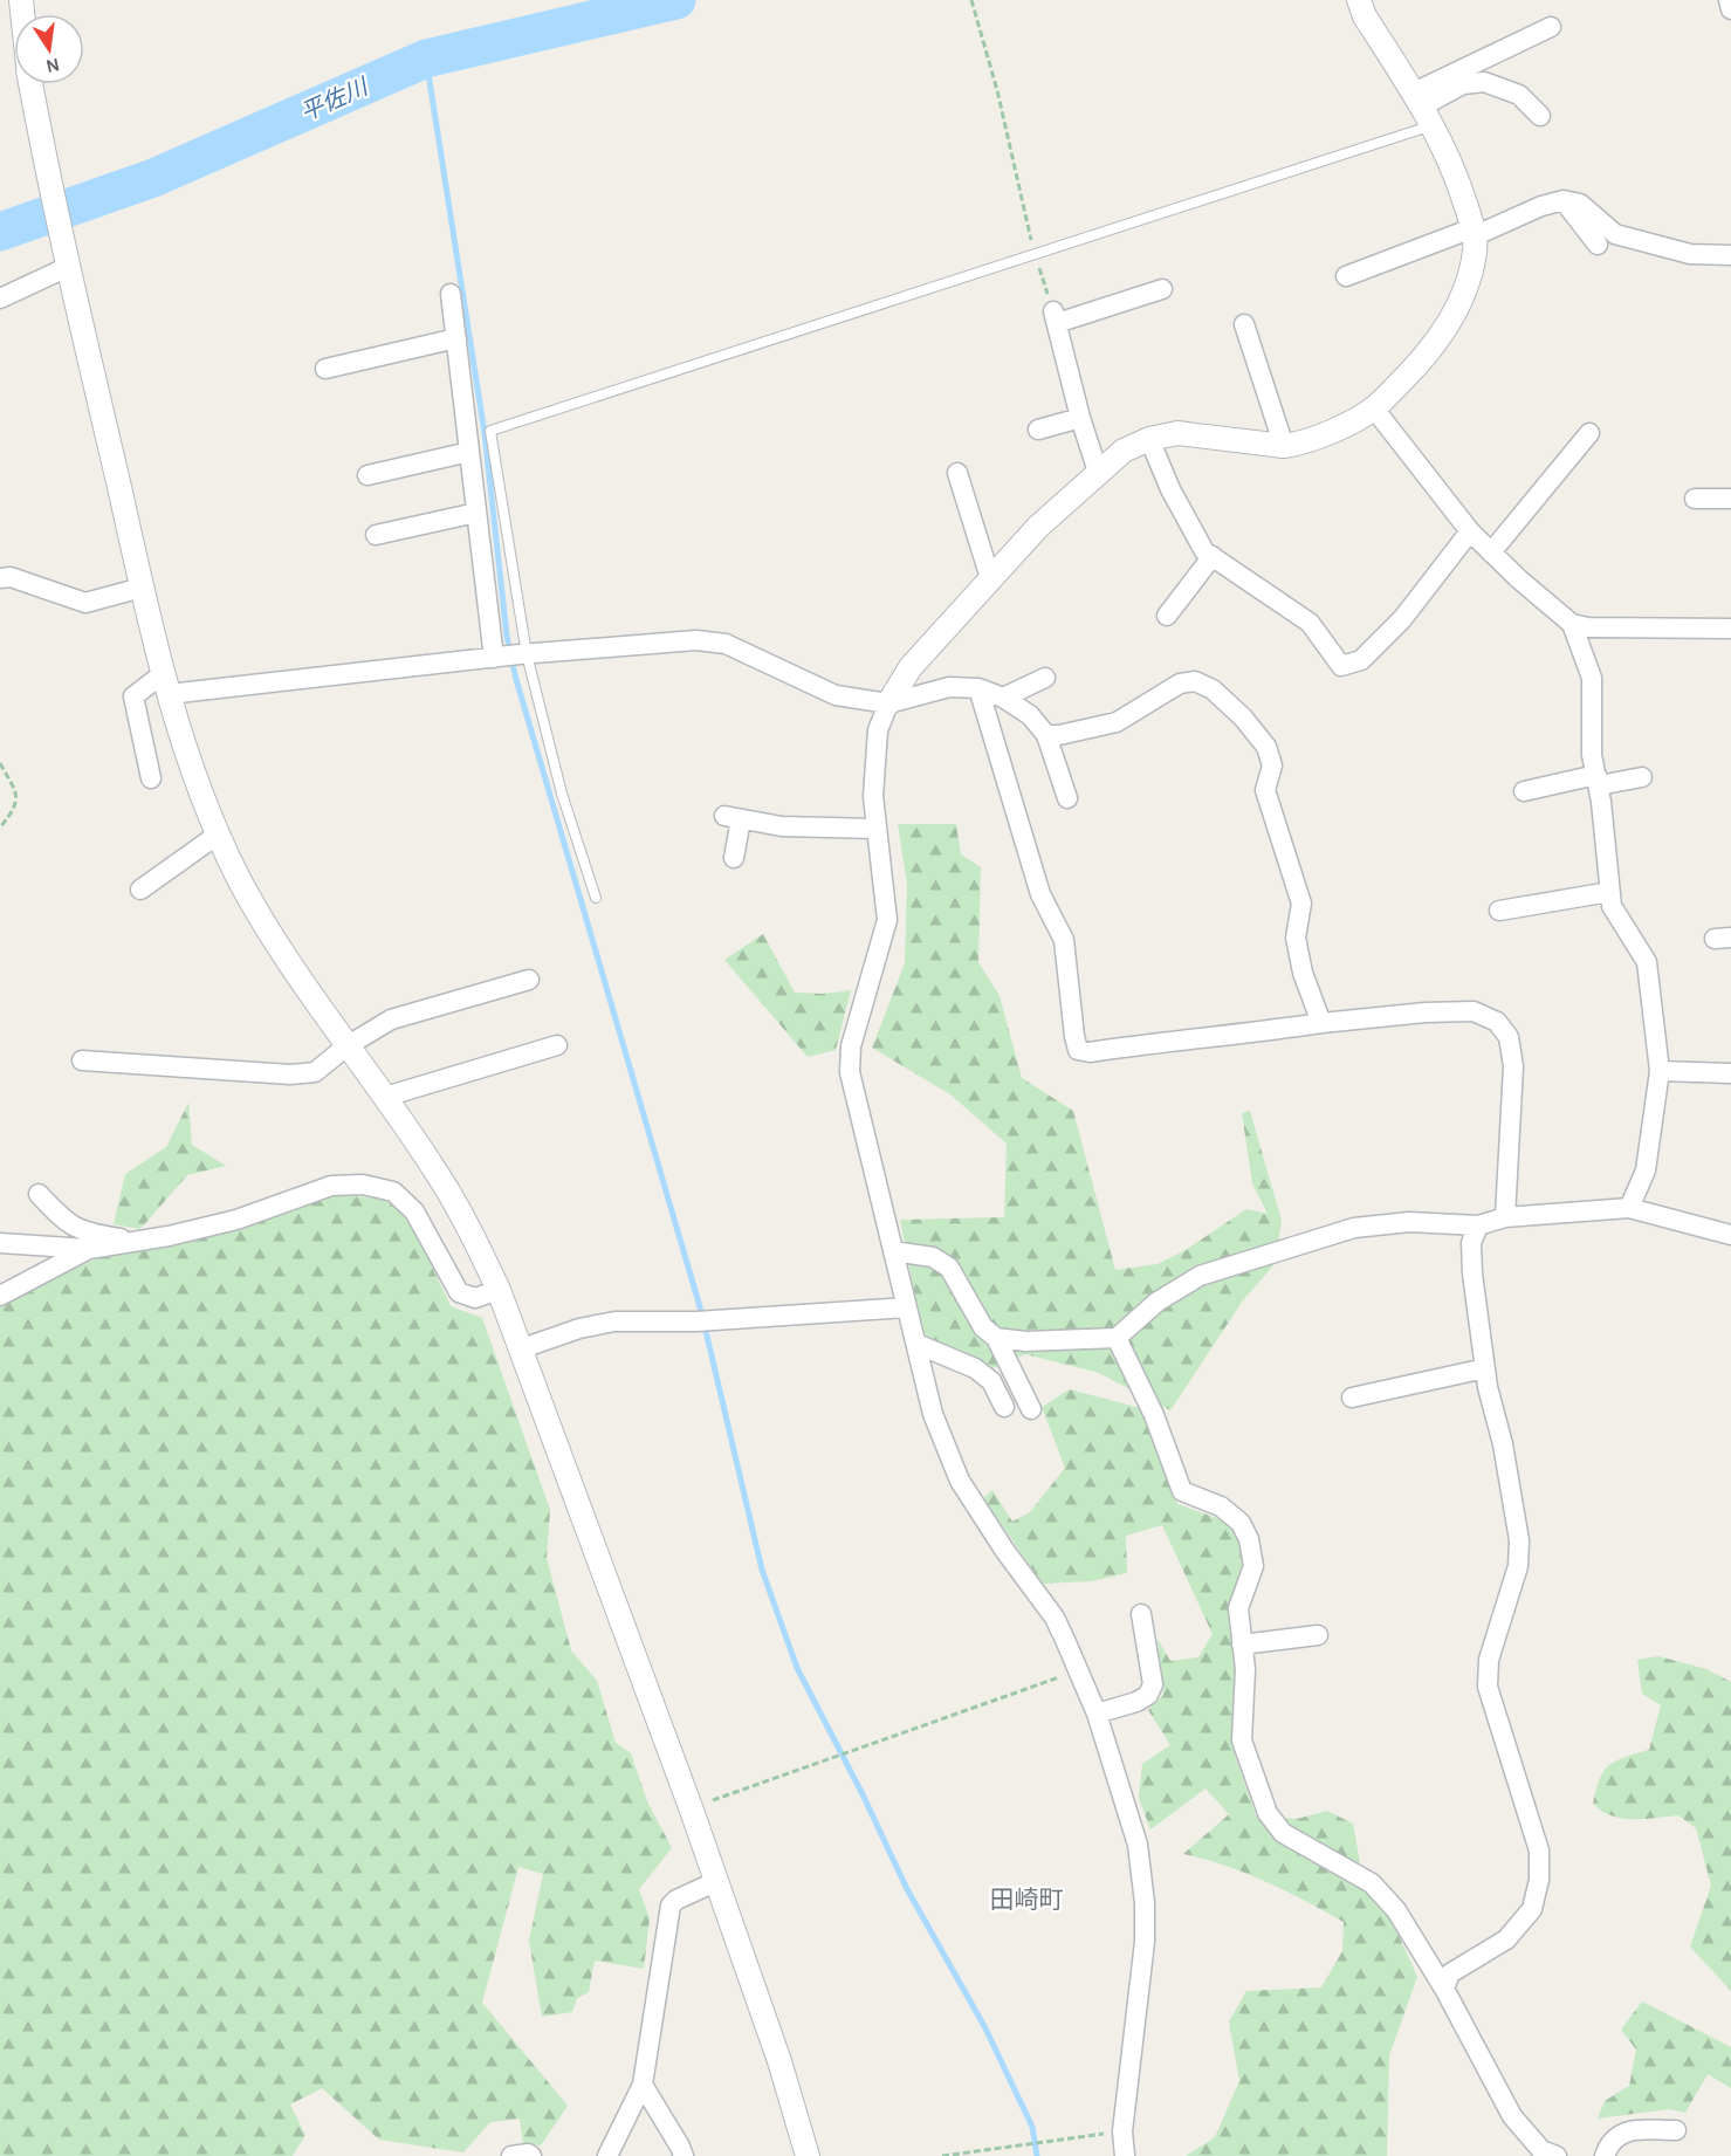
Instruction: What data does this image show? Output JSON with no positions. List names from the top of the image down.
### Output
{
  "districts": ["田崎町"],
  "water": ["平佐川"],
  "north": "bottom"
}
